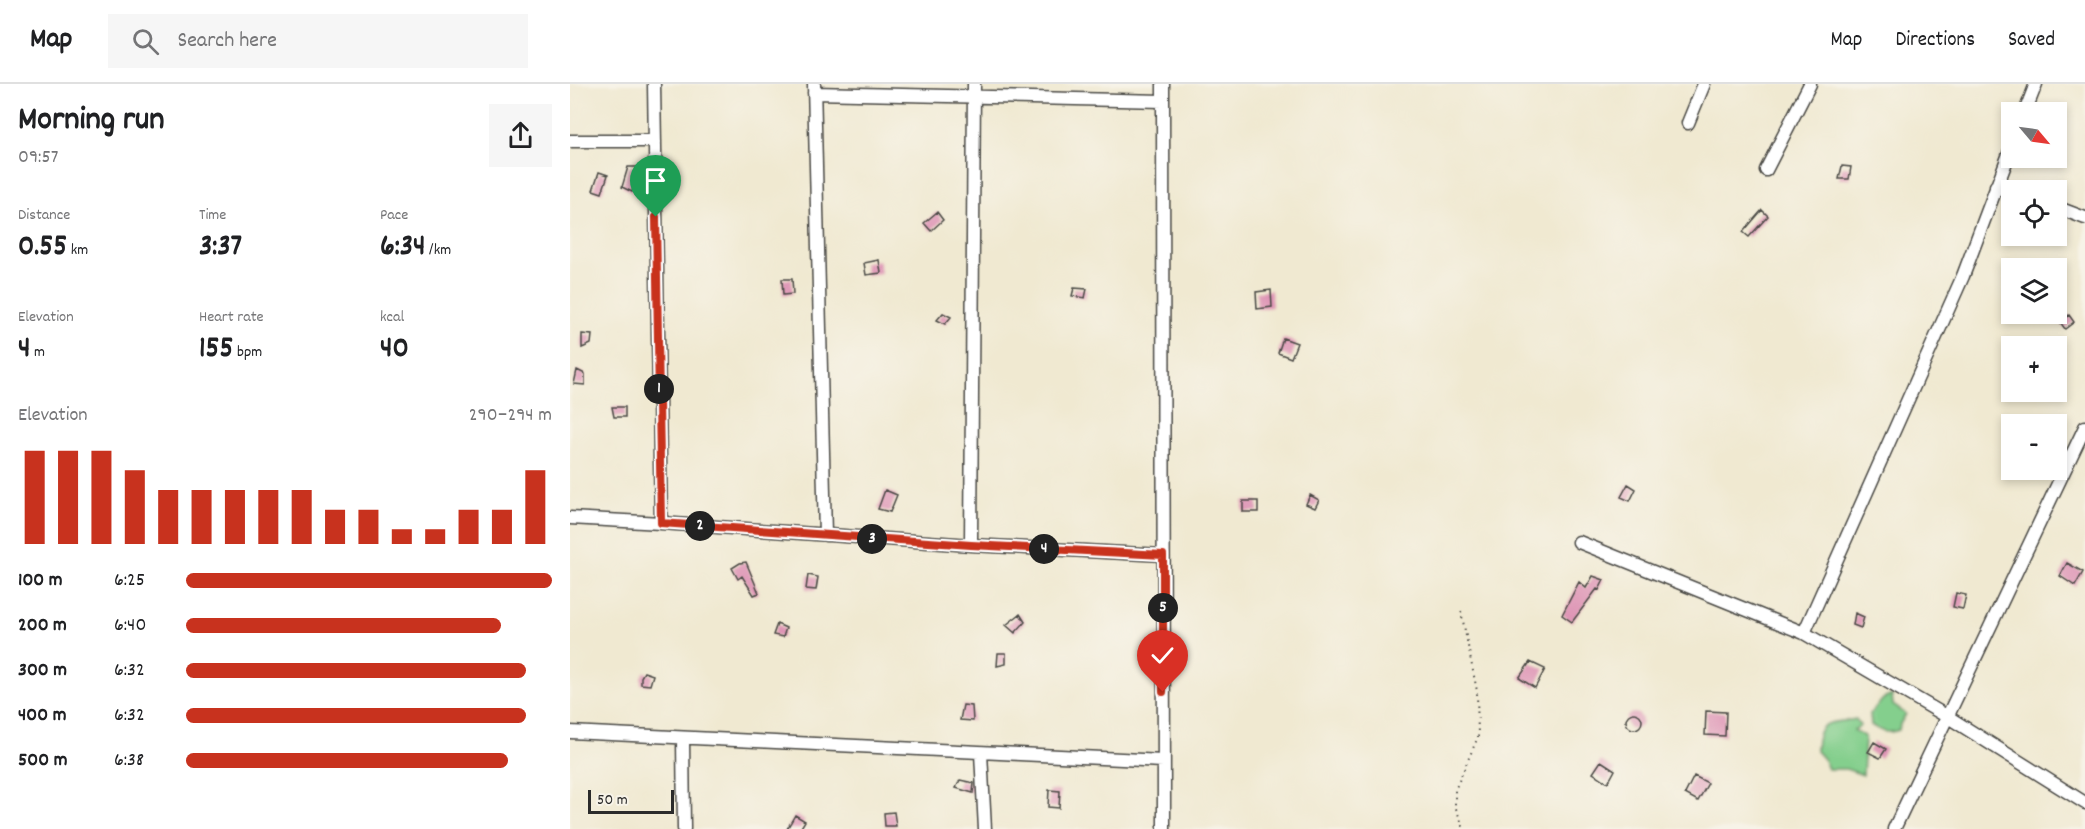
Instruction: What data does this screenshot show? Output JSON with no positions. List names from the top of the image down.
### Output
{
  "scale_bar": "50 m",
  "north": "bottom right",
  "page": {
    "header": "Map",
    "search": "Search here",
    "nav": ["Map", "Directions", "Saved"],
    "heading": ["Morning run", "09:57"],
    "map_buttons": ["+", "−"],
    "stats": [
      ["Distance", "0.55 km"],
      ["Time", "3:37"],
      ["Pace", "6:34 /km"],
      ["Elevation", "4 m"],
      ["Heart rate", "155 bpm"],
      ["kcal", "40"]
    ],
    "pins": [
      "1",
      "2",
      "3",
      "4",
      "5"
    ],
    "chart": ["Elevation", "290–294 m"],
    "list": [
      {
        "name": "100 m",
        "note": "6:25"
      },
      {
        "name": "200 m",
        "note": "6:40"
      },
      {
        "name": "300 m",
        "note": "6:32"
      },
      {
        "name": "400 m",
        "note": "6:32"
      },
      {
        "name": "500 m",
        "note": "6:38"
      }
    ],
    "scale": "50 m"
  }
}
